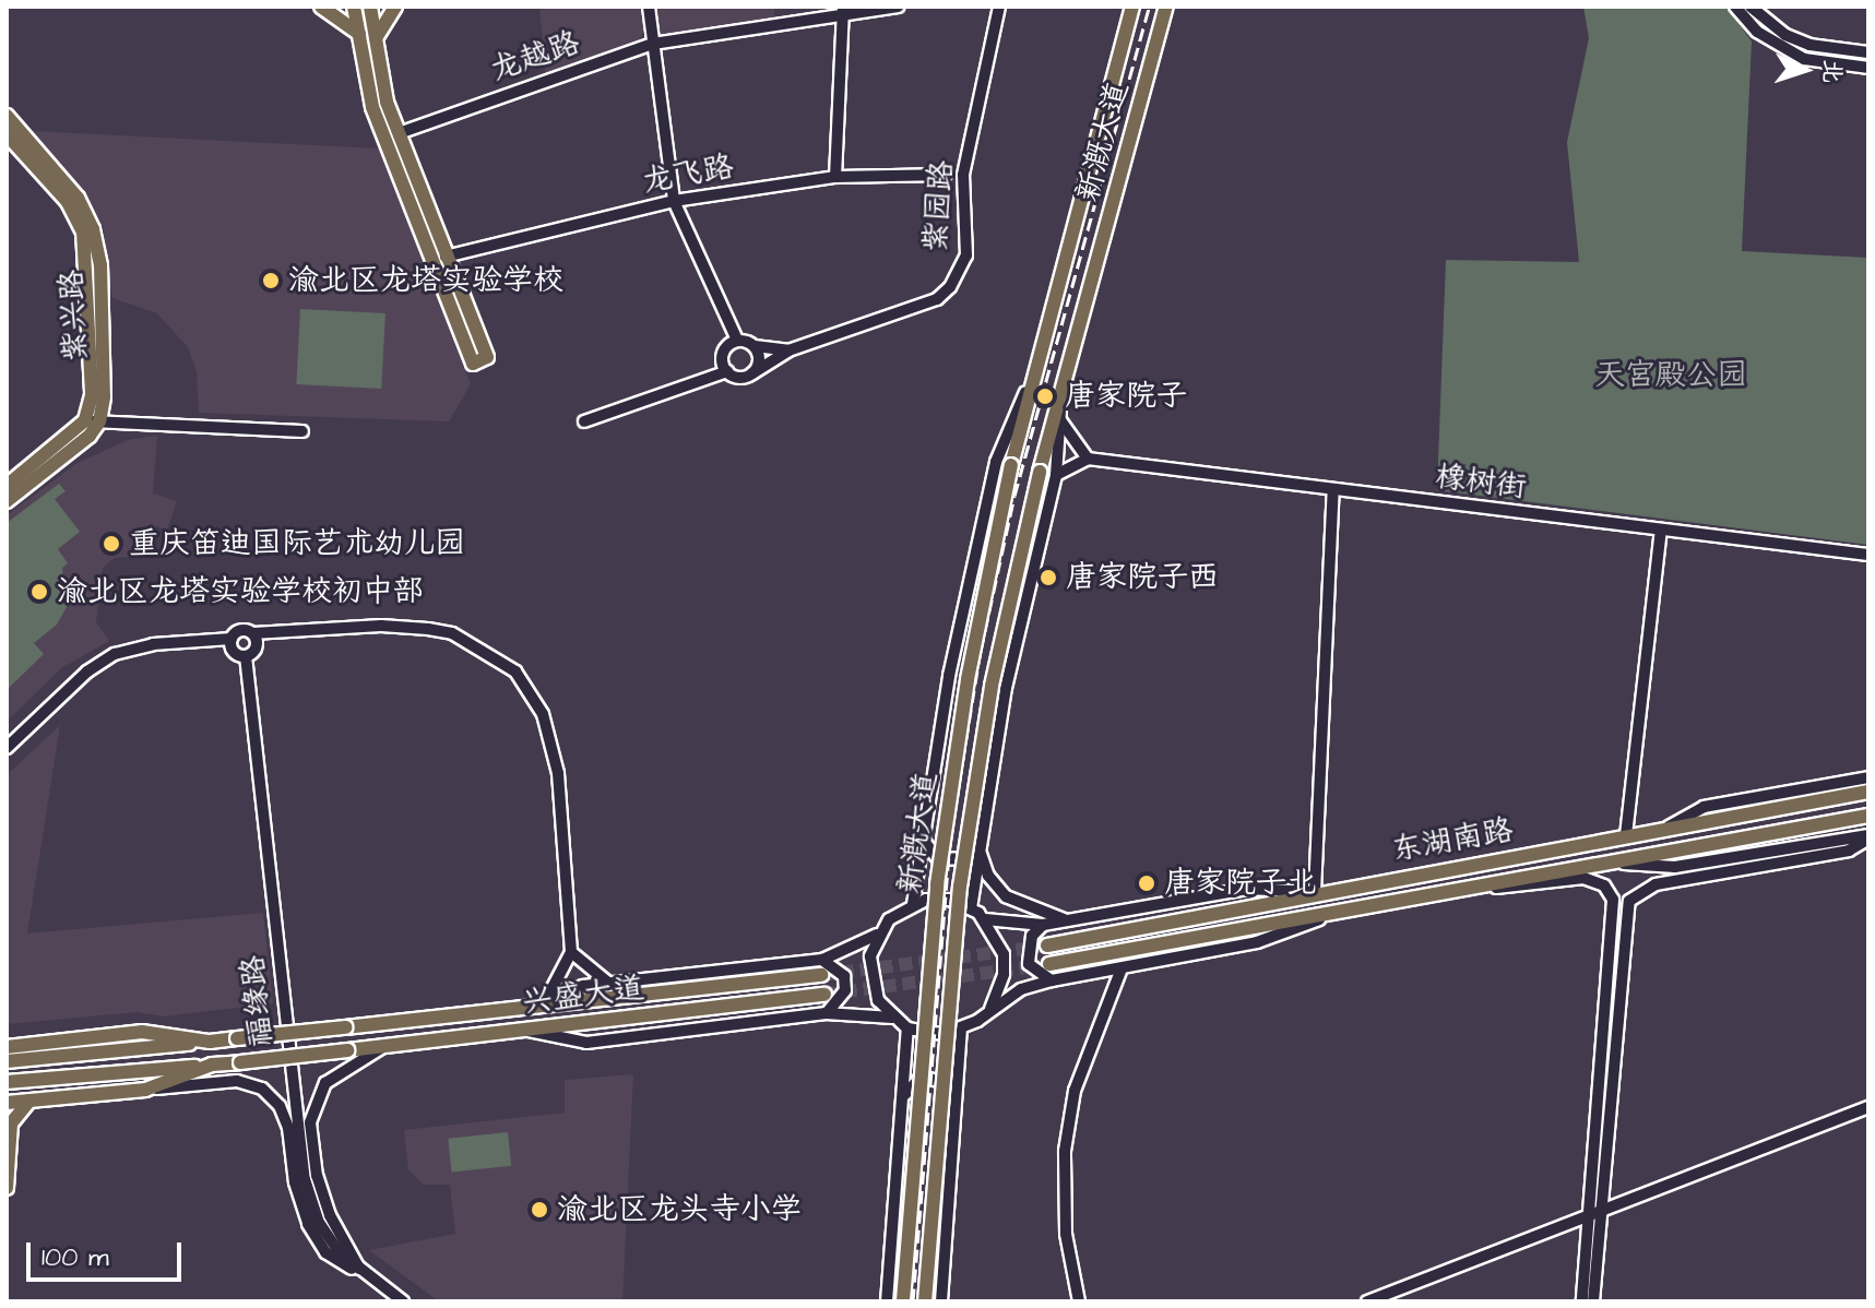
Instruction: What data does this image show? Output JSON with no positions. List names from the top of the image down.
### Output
{
  "streets": {
    "main road": [
      "新溉大道",
      "紫兴路",
      "东湖南路",
      "兴盛大道"
    ],
    "street": [
      "龙越路",
      "龙飞路",
      "紫园路",
      "橡树街",
      "福缘路"
    ]
  },
  "parks": ["天宫殿公园"],
  "places": [
    "渝北区龙塔实验学校",
    "唐家院子",
    "重庆笛迪国际艺术幼儿园",
    "唐家院子西",
    "渝北区龙塔实验学校初中部",
    "唐家院子北",
    "渝北区龙头寺小学"
  ],
  "scale_bar": "100 m",
  "north": "right"
}
